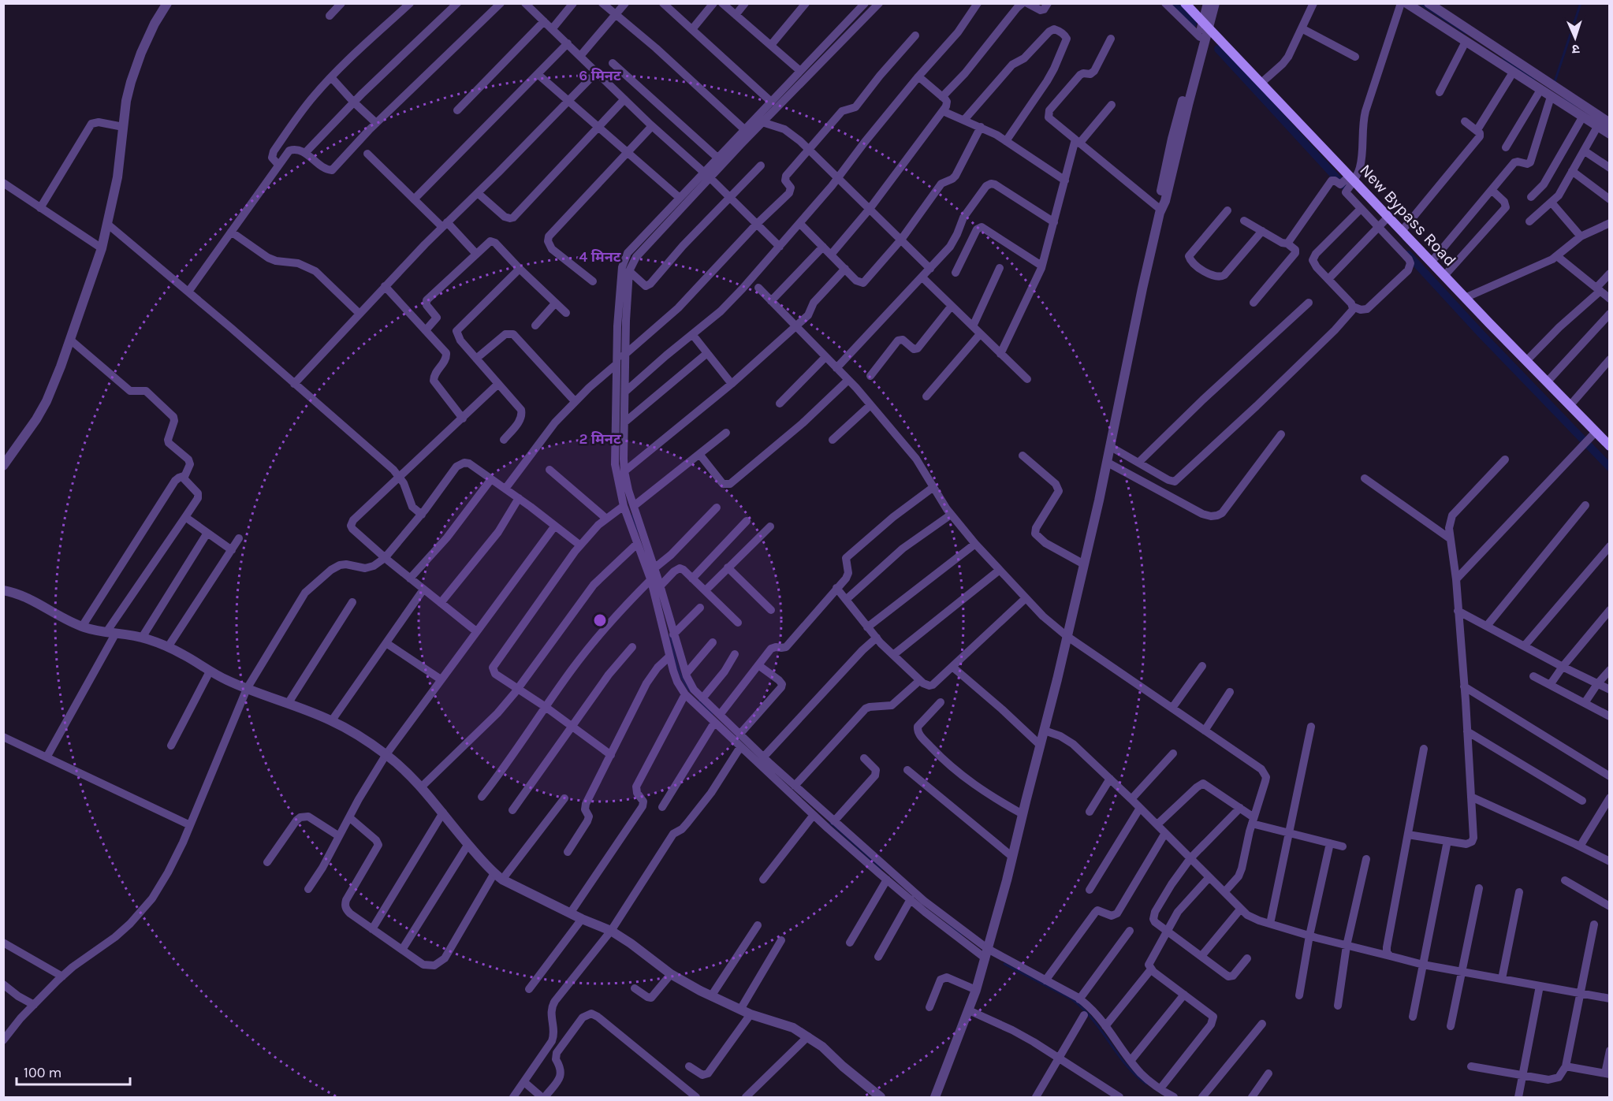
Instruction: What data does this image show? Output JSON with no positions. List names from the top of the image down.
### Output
{
  "streets": {
    "main road": ["New Bypass Road"]
  },
  "scale_bar": "100 m",
  "north": "bottom",
  "rings": ["6 मिनट", "4 मिनट", "2 मिनट"]
}
